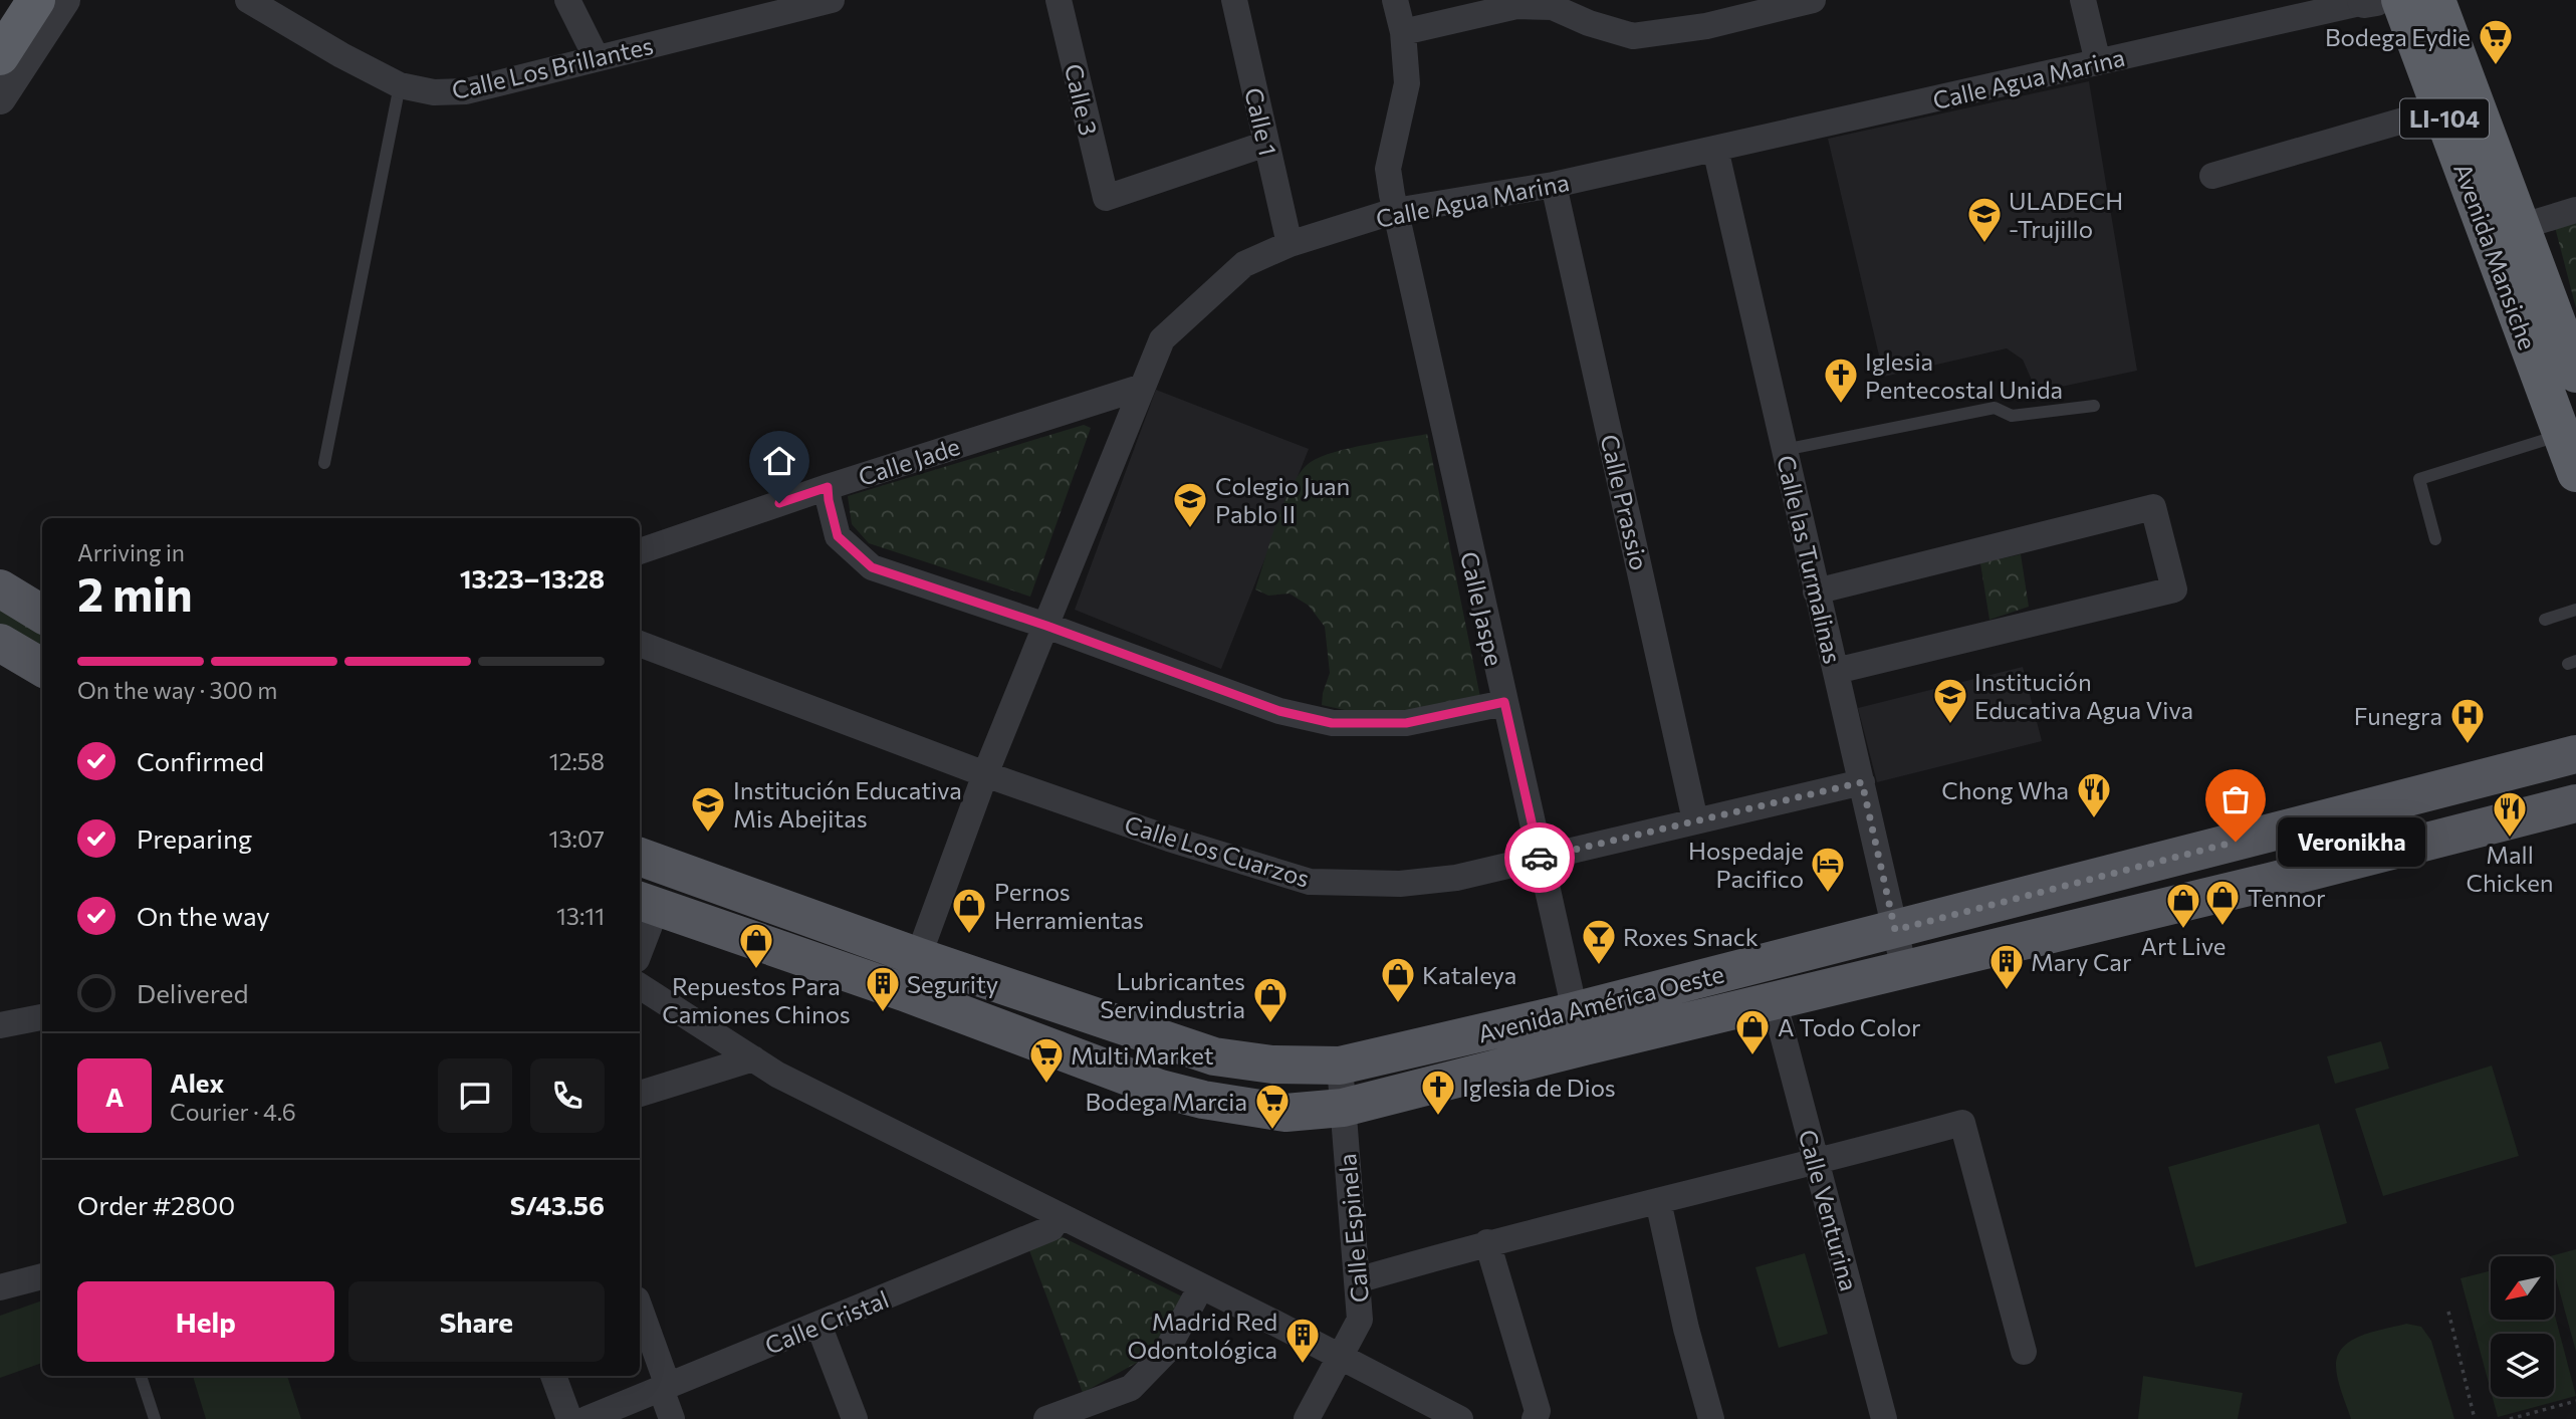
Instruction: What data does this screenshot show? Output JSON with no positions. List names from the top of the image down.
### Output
{
  "streets": {
    "highway": ["LI-104", "Avenida Mansiche"],
    "main road": ["Avenida América Oeste"],
    "street": [
      "Calle Los Brillantes",
      "Calle Agua Marina",
      "Calle 3",
      "Calle 1",
      "Calle Jade",
      "Calle Prassio",
      "Calle las Turmalinas",
      "Calle Jaspe",
      "Calle Los Cuarzos",
      "Calle Venturina",
      "Calle Espinela",
      "Calle Cristal"
    ]
  },
  "crossings": [
    ["Calle Agua Marina", "Calle 1"],
    ["Calle Agua Marina", "Avenida Mansiche"],
    ["Calle Agua Marina", "Calle Jade"],
    ["Calle Agua Marina", "Calle Prassio"],
    ["Calle Agua Marina", "Calle las Turmalinas"],
    ["Calle Agua Marina", "Calle Jaspe"],
    ["Calle Agua Marina", "Calle Los Cuarzos"],
    ["Calle Agua Marina", "Avenida América Oeste"],
    ["Calle 3", "Calle 1"],
    ["Calle Prassio", "Calle Los Cuarzos"],
    ["Calle las Turmalinas", "Calle Los Cuarzos"],
    ["Calle las Turmalinas", "Avenida América Oeste"],
    ["Calle Jaspe", "Calle Los Cuarzos"],
    ["Calle Jaspe", "Avenida América Oeste"],
    ["Avenida América Oeste", "Calle Venturina"],
    ["Avenida América Oeste", "Calle Espinela"]
  ],
  "places": {
    "supermarket": ["Bodega Eydie", "Multi Market", "Bodega Marcia"],
    "school or university": [
      "ULADECH -Trujillo",
      "Colegio Juan Pablo II",
      "Institución Educativa Agua Viva",
      "Institución Educativa Mis Abejitas"
    ],
    "church": ["Iglesia Pentecostal Unida", "Iglesia de Dios"],
    "hospital": ["Funegra"],
    "restaurant": ["Chong Wha", "Mall Chicken"],
    "other": ["Veronikha"],
    "hotel": ["Hospedaje Pacifico"],
    "shop": [
      "Tennor",
      "Art Live",
      "Pernos Herramientas",
      "Repuestos Para Camiones Chinos",
      "Kataleya",
      "Lubricantes Servindustria",
      "A Todo Color"
    ],
    "bar": ["Roxes Snack"],
    "building": ["Mary Car", "Segurity", "Madrid Red Odontológica"]
  },
  "north": "bottom left",
  "page": {
    "heading": ["2 min", "Arriving in", "13:23–13:28"],
    "panel": [
      "Alex",
      "Courier · 4.6",
      "Order #2800",
      "S/43.56"
    ],
    "bar": "On the way · 300 m",
    "list": [
      ["Confirmed", "12:58"],
      ["Preparing", "13:07"],
      ["On the way", "13:11"],
      "Delivered"
    ],
    "bubble": "Veronikha",
    "round": "A",
    "buttons": ["Help", "Share"]
  }
}
